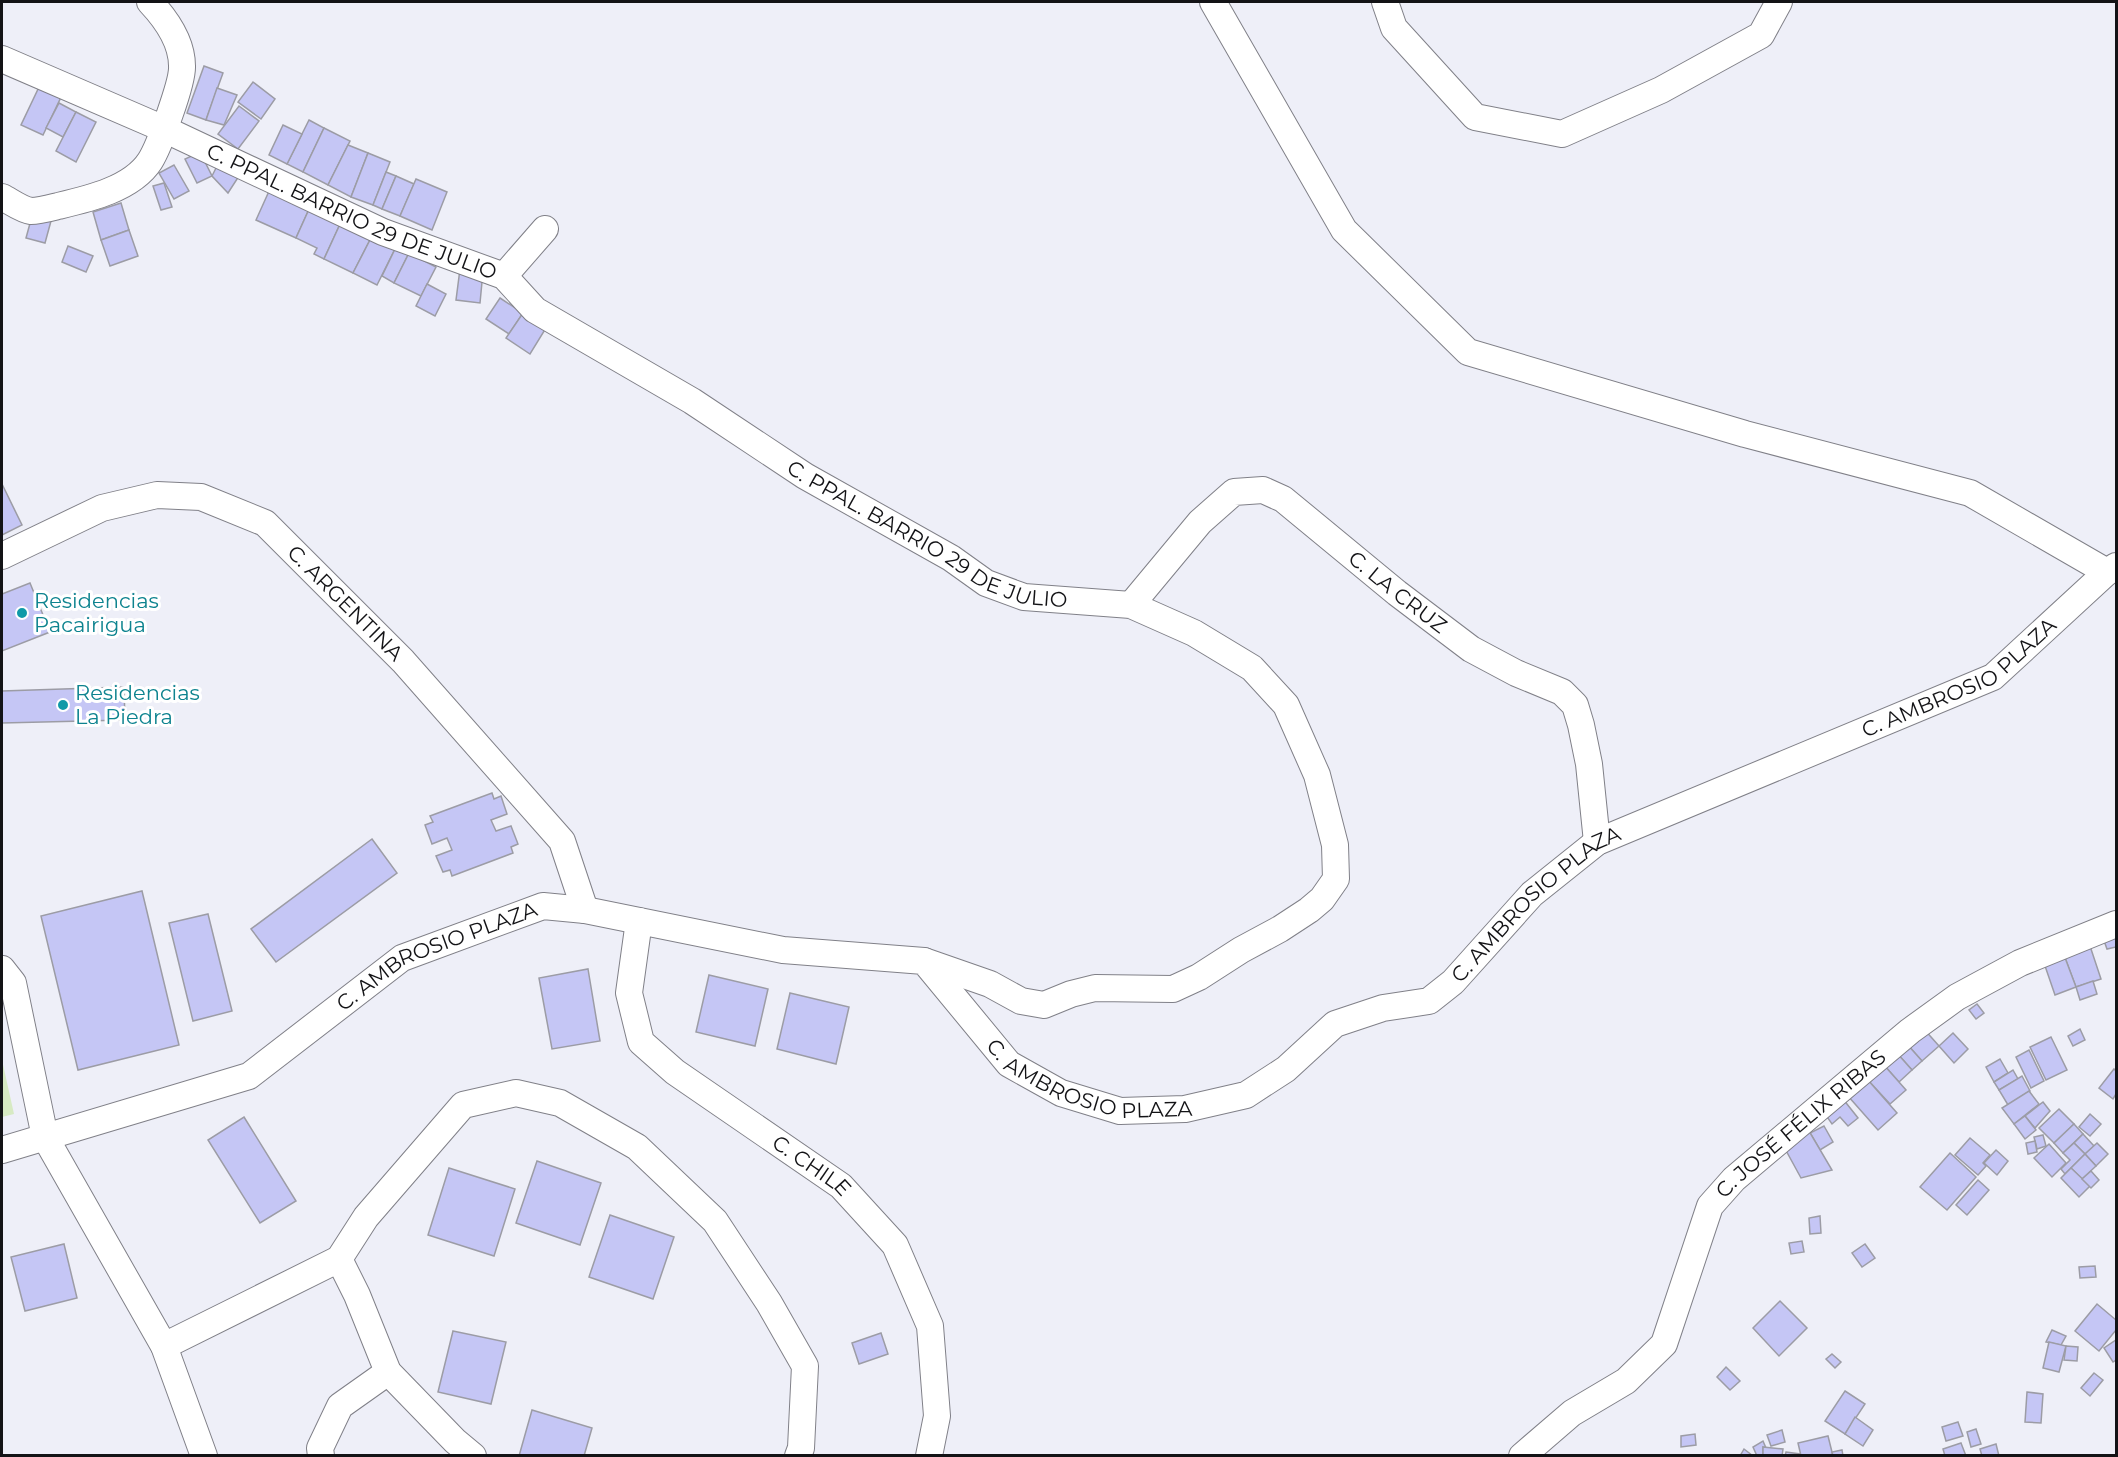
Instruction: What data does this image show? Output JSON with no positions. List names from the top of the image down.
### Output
{
  "streets": {
    "street": [
      "C. PPAL. BARRIO 29 DE JULIO",
      "C. LA CRUZ",
      "C. ARGENTINA",
      "C. AMBROSIO PLAZA",
      "C. JOSÉ FÉLIX RIBAS",
      "C. CHILE"
    ]
  },
  "crossings": [
    ["C. PPAL. BARRIO 29 DE JULIO", "C. LA CRUZ"],
    ["C. PPAL. BARRIO 29 DE JULIO", "C. AMBROSIO PLAZA"],
    ["C. LA CRUZ", "C. AMBROSIO PLAZA"],
    ["C. ARGENTINA", "C. AMBROSIO PLAZA"],
    ["C. AMBROSIO PLAZA", "C. CHILE"]
  ],
  "places": ["Residencias Pacairigua", "Residencias La Piedra"]
}
